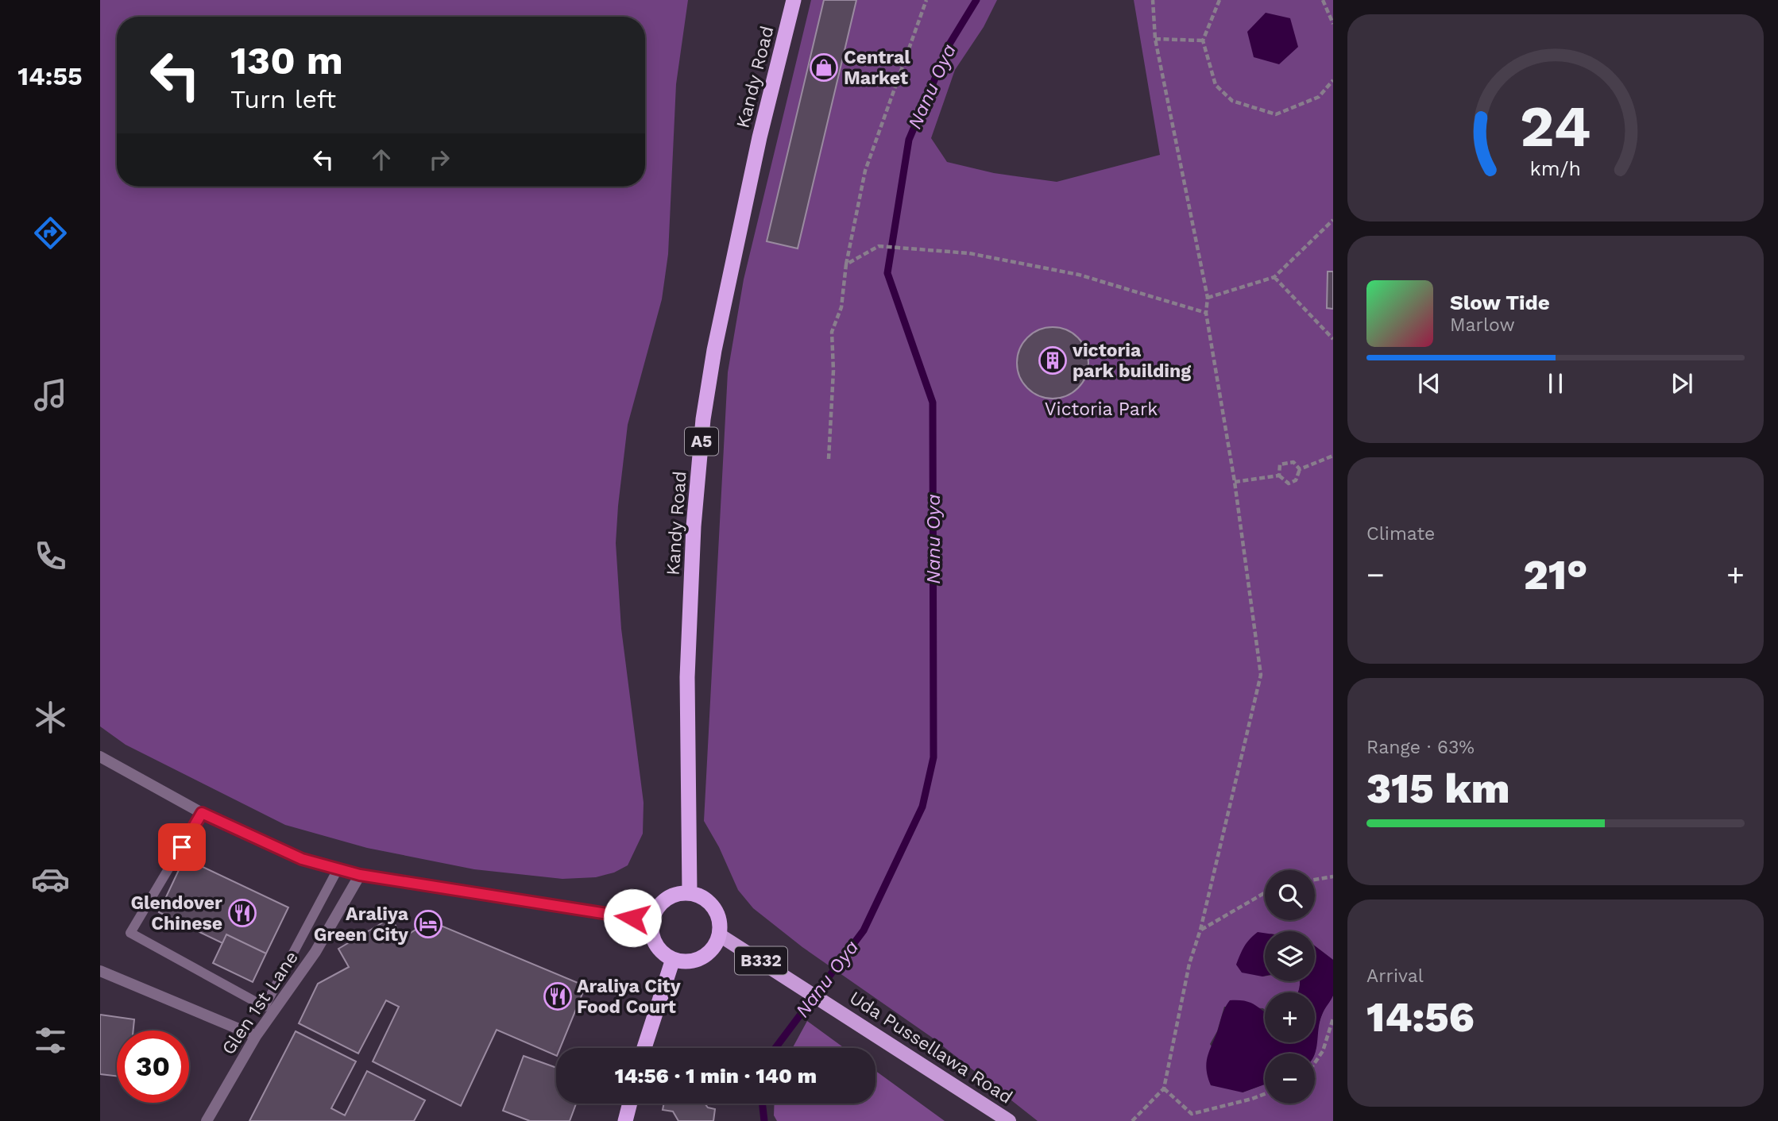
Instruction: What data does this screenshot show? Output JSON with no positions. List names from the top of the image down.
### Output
{
  "streets": {
    "highway": ["Kandy Road", "A5"],
    "main road": ["B332", "Uda Pussellawa Road"],
    "street": ["Glen 1st Lane"]
  },
  "crossings": [
    ["Kandy Road", "Uda Pussellawa Road"]
  ],
  "water": ["Nanu Oya"],
  "parks": ["Victoria Park"],
  "places": {
    "shop": ["Central Market"],
    "building": ["victoria park building"],
    "restaurant": ["Glendover Chinese", "Araliya City Food Court"],
    "hotel": ["Araliya Green City"]
  },
  "page": {
    "tabs": "14:55",
    "turn": ["130 m", "Turn left"],
    "song": ["Slow Tide", "Marlow"],
    "tile": [
      "Climate",
      ["Range · 63%", "315 km"],
      ["Arrival", "14:56"]
    ],
    "heat": ["−", "21°", "+"],
    "map_buttons": ["+", "−"],
    "limit": "30",
    "trip": "14:56 · 1 min · 140 m",
    "gauge": ["24", "km/h"]
  }
}
